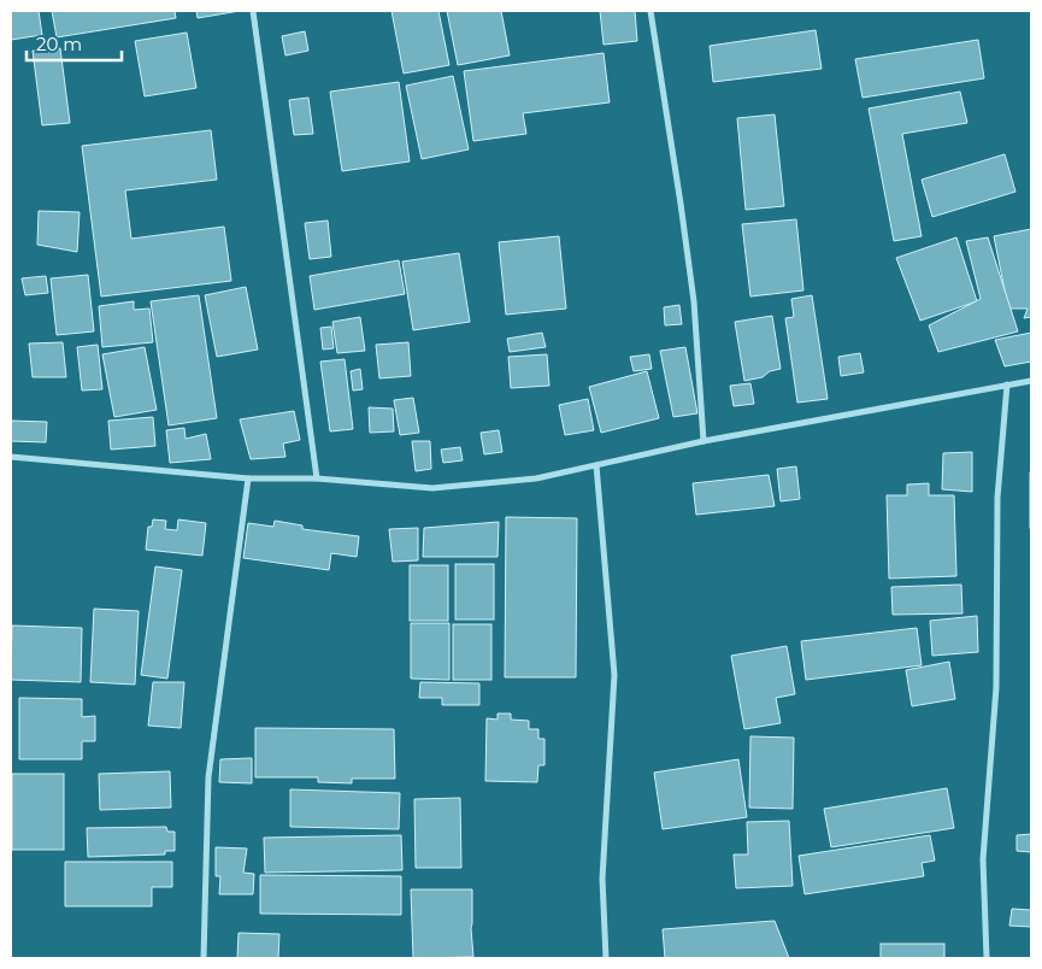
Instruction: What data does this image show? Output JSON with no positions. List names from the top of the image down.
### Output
{
  "scale_bar": "20 m"
}
